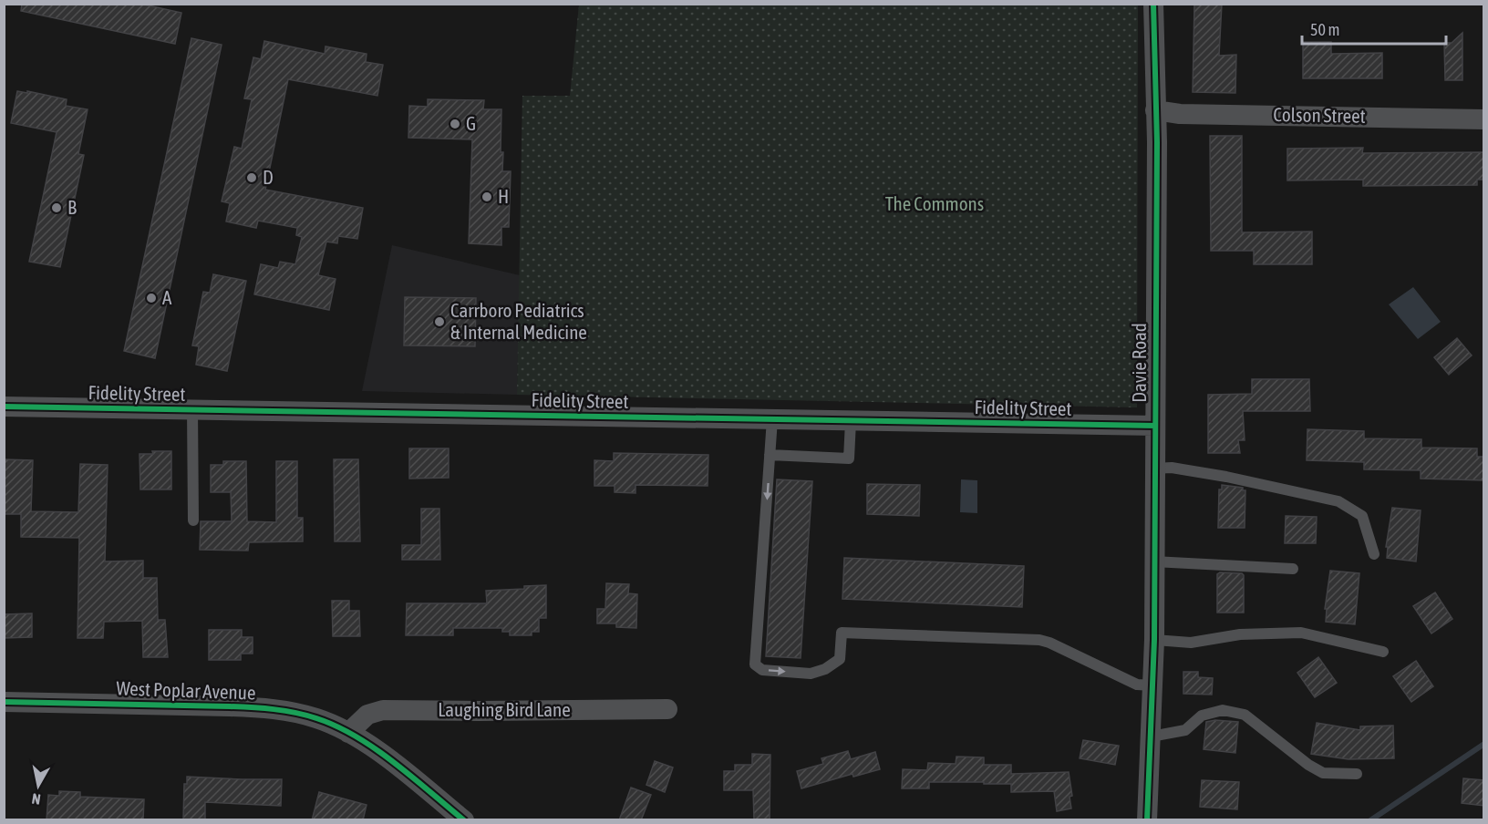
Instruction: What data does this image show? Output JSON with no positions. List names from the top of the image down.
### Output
{
  "streets": {
    "street": [
      "Colson Street",
      "Davie Road",
      "Fidelity Street",
      "West Poplar Avenue",
      "Laughing Bird Lane"
    ]
  },
  "crossings": [
    ["Colson Street", "Davie Road"],
    ["Davie Road", "Fidelity Street"],
    ["West Poplar Avenue", "Laughing Bird Lane"]
  ],
  "parks": ["The Commons"],
  "places": [
    "G",
    "D",
    "H",
    "B",
    "A",
    "Carrboro Pediatrics & Internal Medicine"
  ],
  "scale_bar": "50 m",
  "north": "bottom"
}
